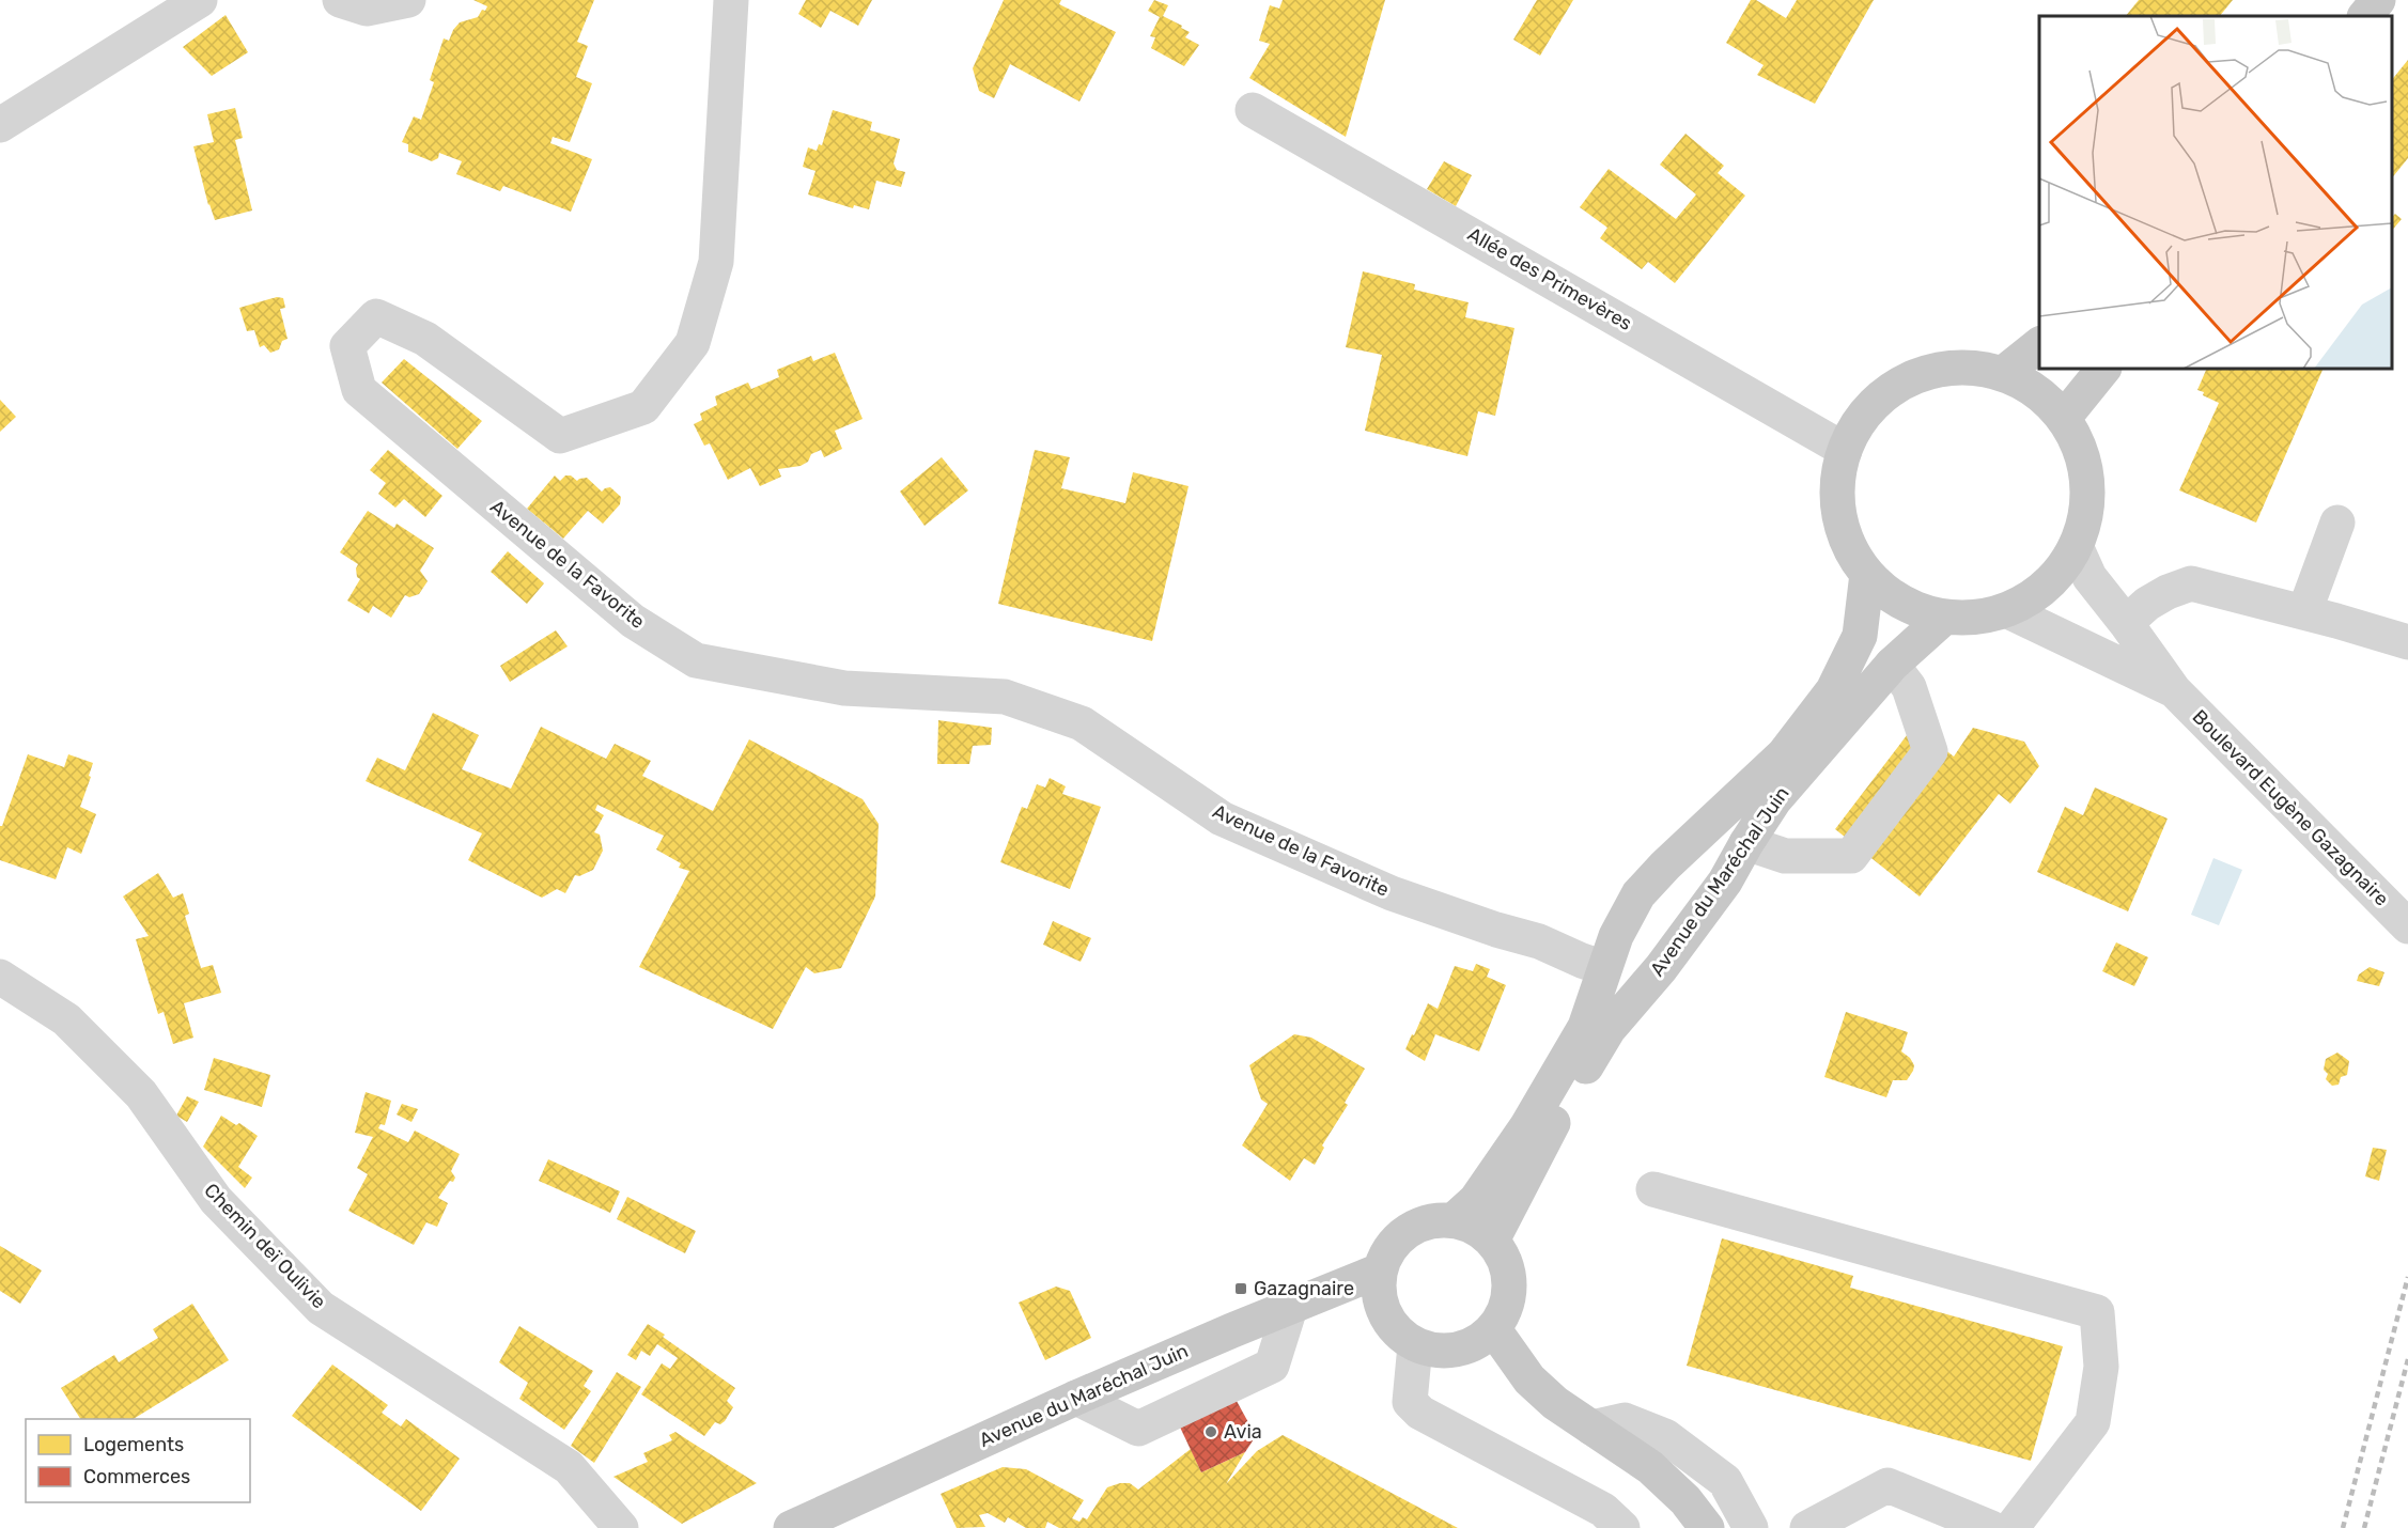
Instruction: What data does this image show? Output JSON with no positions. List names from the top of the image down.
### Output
{
  "streets": {
    "main road": ["Avenue du Maréchal Juin"],
    "street": [
      "Allée des Primevères",
      "Avenue de la Favorite",
      "Boulevard Eugène Gazagnaire",
      "Chemin deï Oulivie"
    ]
  },
  "crossings": [
    ["Avenue de la Favorite", "Avenue du Maréchal Juin"]
  ],
  "places": {
    "transit": ["Gazagnaire"],
    "other": ["Avia"]
  },
  "legend": ["Logements", "Commerces"]
}
